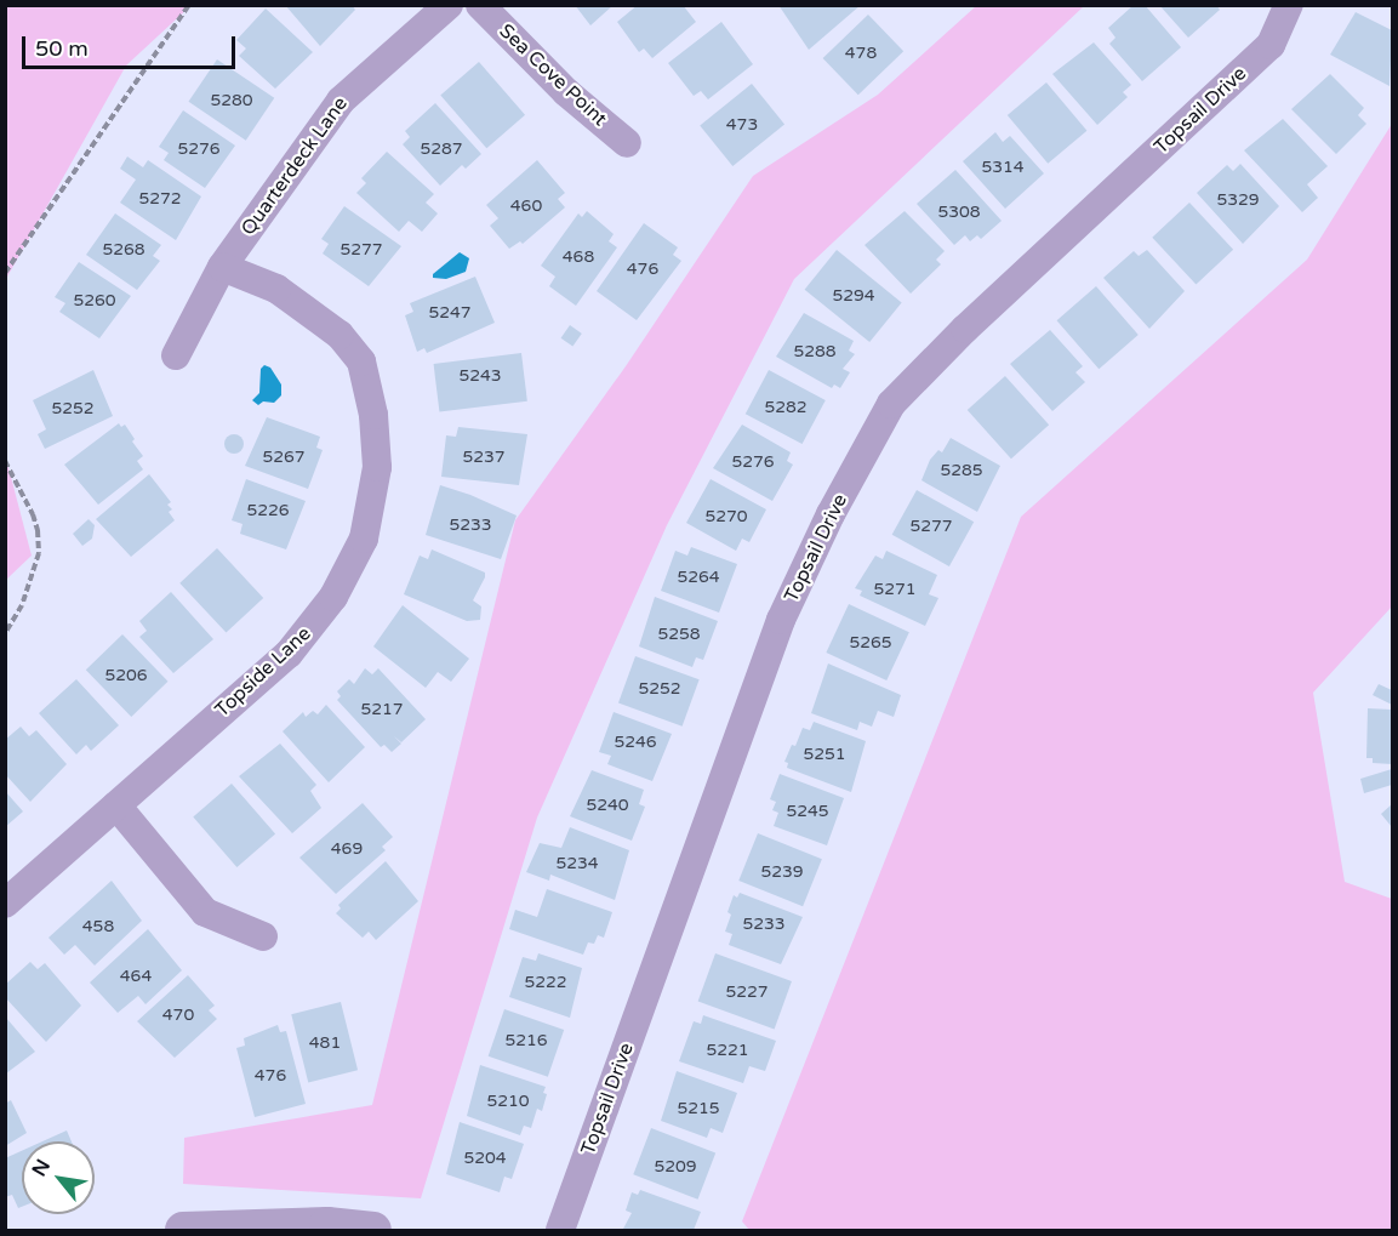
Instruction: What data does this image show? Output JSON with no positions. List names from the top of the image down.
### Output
{
  "streets": {
    "street": [
      "Sea Cove Point",
      "Topsail Drive",
      "Quarterdeck Lane",
      "Topside Lane"
    ]
  },
  "crossings": [
    ["Quarterdeck Lane", "Topside Lane"]
  ],
  "house_numbers": [
    "478",
    "5280",
    "473",
    "5276",
    "5287",
    "5314",
    "5272",
    "5329",
    "460",
    "5308",
    "5268",
    "5277",
    "468",
    "476",
    "5294",
    "5260",
    "5247",
    "5288",
    "5243",
    "5282",
    "5252",
    "5267",
    "5237",
    "5276",
    "5285",
    "5226",
    "5270",
    "5233",
    "5277",
    "5264",
    "5271",
    "5258",
    "5265",
    "5206",
    "5252",
    "5217",
    "5246",
    "5251",
    "5240",
    "5245",
    "469",
    "5234",
    "5239",
    "5233",
    "458",
    "464",
    "5222",
    "5227",
    "470",
    "5216",
    "481",
    "5221",
    "476",
    "5210",
    "5215",
    "5204",
    "5209"
  ],
  "scale_bar": "50 m",
  "north": "top left"
}
